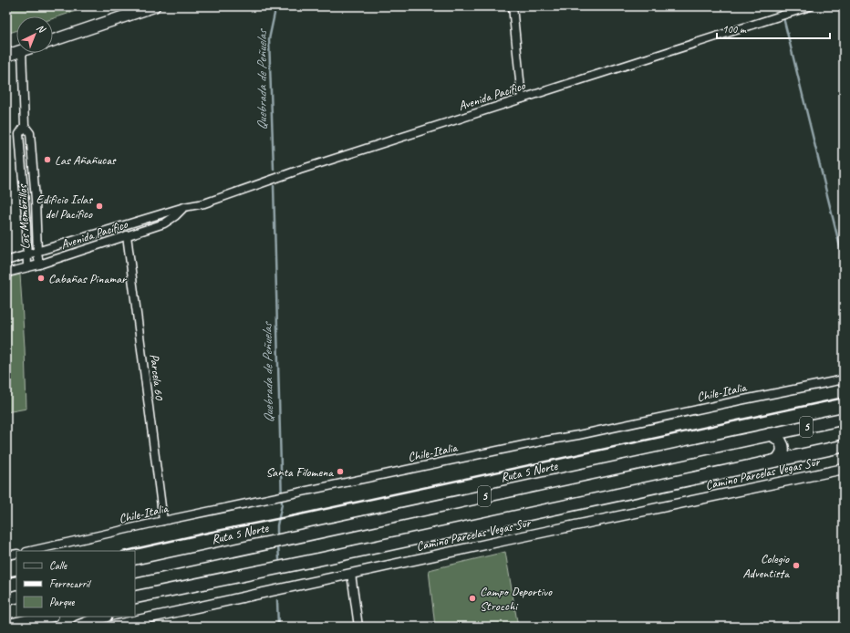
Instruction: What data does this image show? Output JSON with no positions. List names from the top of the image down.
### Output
{
  "streets": {
    "highway": ["5", "Ruta 5 Norte"],
    "street": [
      "Avenida Pacífico",
      "Los Membrillos",
      "Parcela 60",
      "Chile-Italia",
      "Camino Parcelas Vegas Sur"
    ]
  },
  "crossings": [
    ["Avenida Pacífico", "Los Membrillos"],
    ["Avenida Pacífico", "Parcela 60"],
    ["Parcela 60", "Chile-Italia"]
  ],
  "water": ["Quebrada de Peñuelas"],
  "places": [
    "Las Añañucas",
    "Edificio Islas del Pacífico",
    "Cabañas Pinamar",
    "Santa Filomena",
    "Colegio Adventista",
    "Campo Deportivo Strocchi"
  ],
  "legend": ["Calle", "Ferrocarril", "Parque"],
  "scale_bar": "100 m",
  "north": "top right"
}
